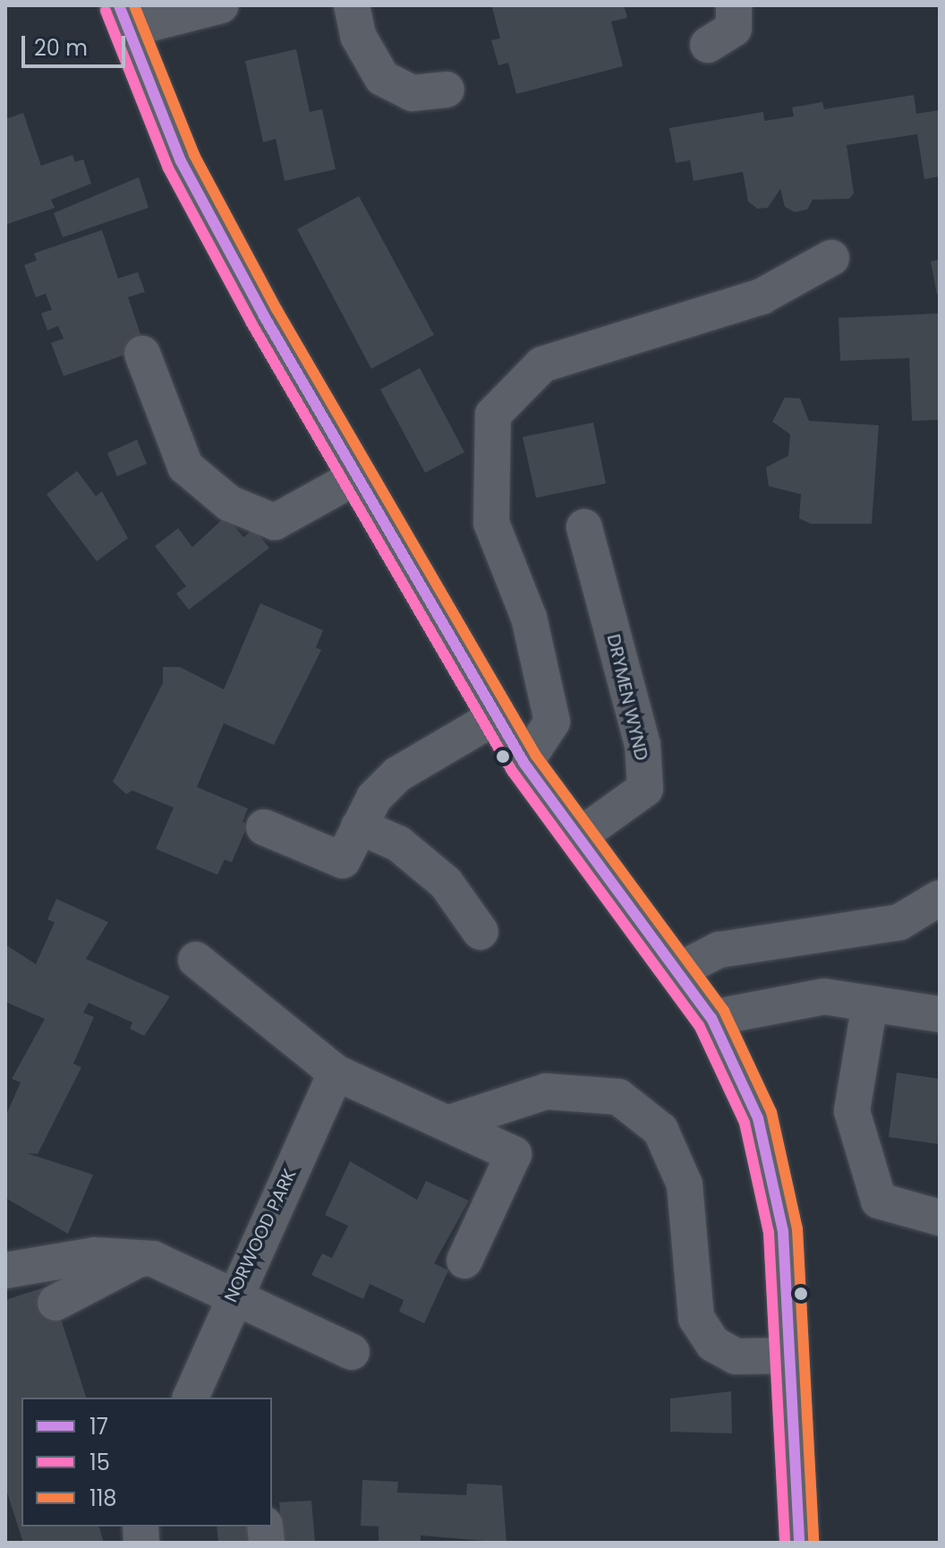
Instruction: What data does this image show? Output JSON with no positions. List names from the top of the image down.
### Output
{
  "streets": {
    "street": ["DRYMEN WYND", "NORWOOD PARK"]
  },
  "lines": ["transit line 17", "transit line 118", "transit line 15"],
  "legend": ["17", "15", "118"],
  "scale_bar": "20 m"
}
